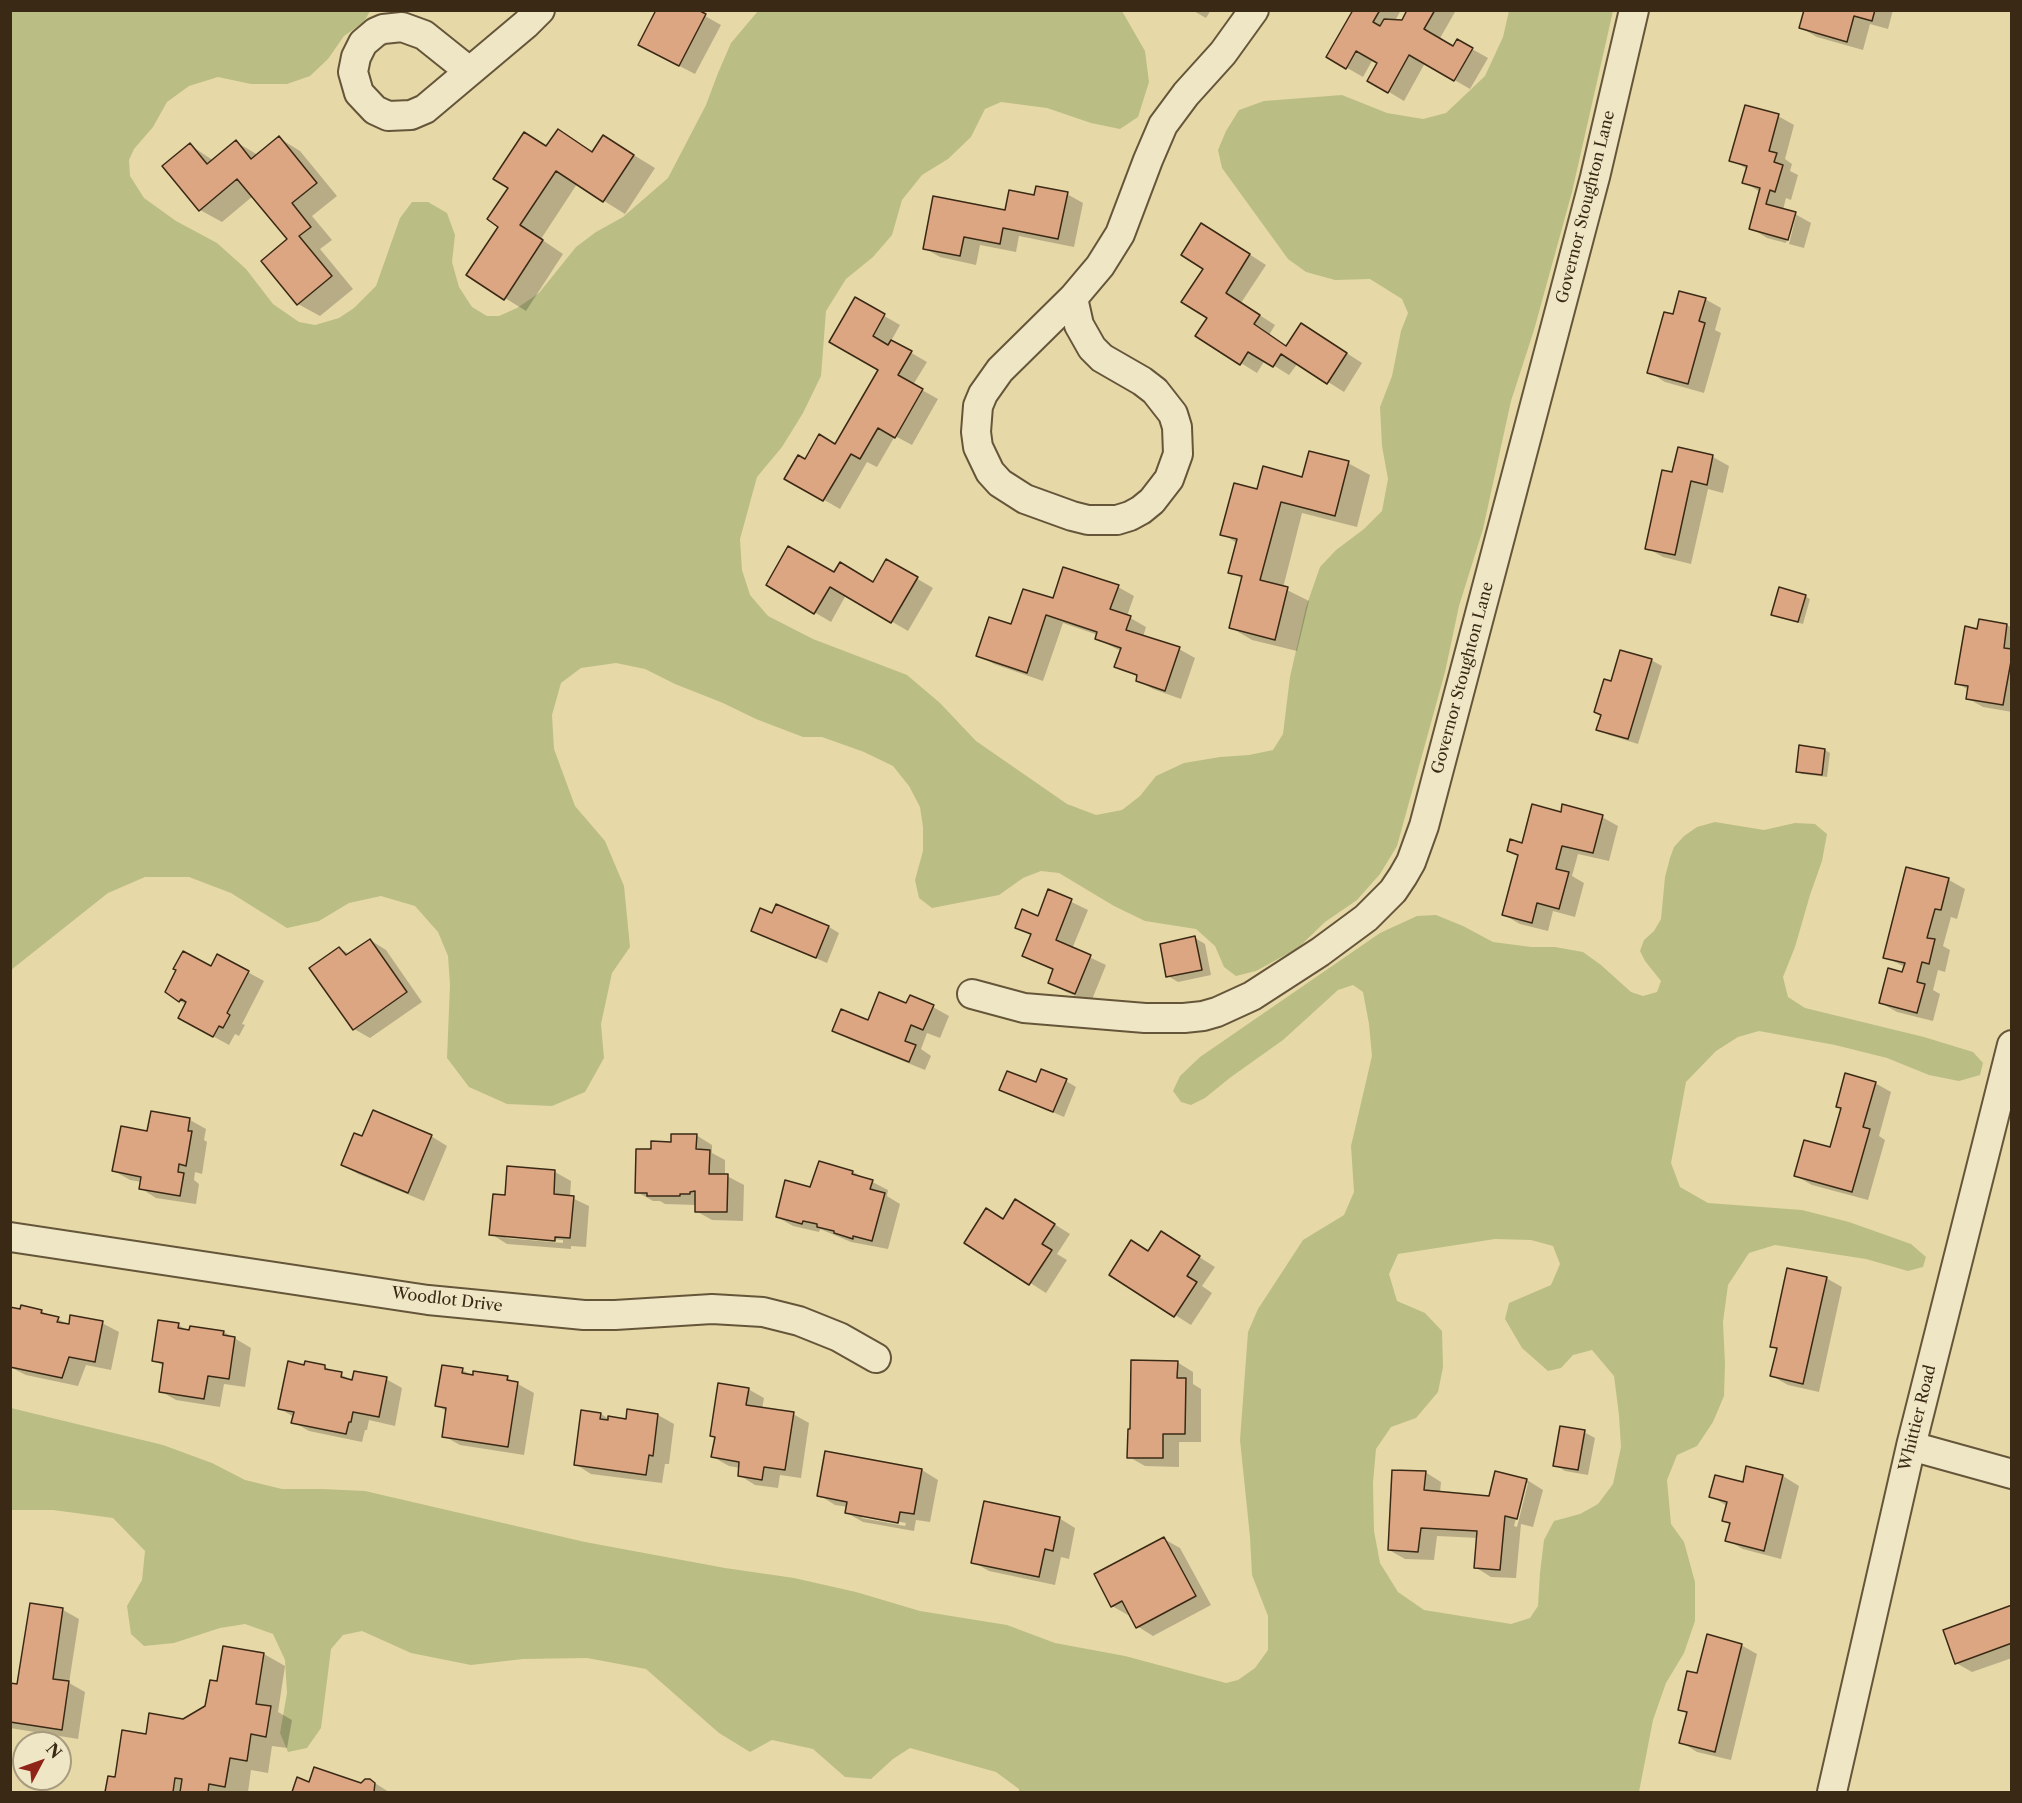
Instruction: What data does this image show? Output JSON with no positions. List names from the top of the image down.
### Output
{
  "streets": {
    "street": ["Governor Stoughton Lane", "Woodlot Drive", "Whittier Road"]
  },
  "north": "top right"
}
